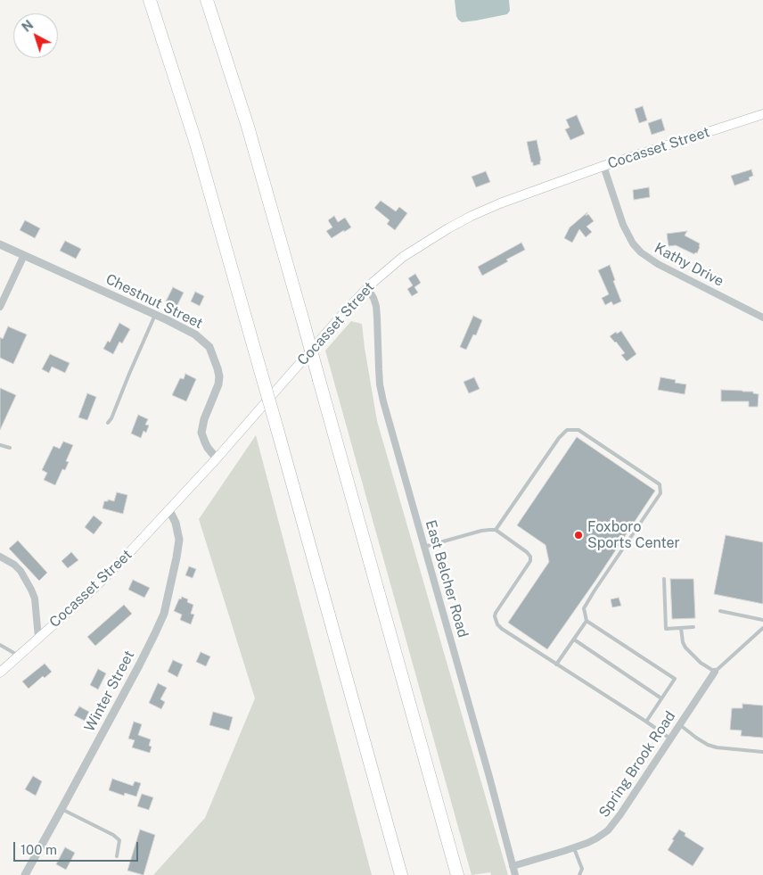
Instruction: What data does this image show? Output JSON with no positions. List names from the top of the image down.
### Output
{
  "streets": {
    "main road": ["Cocasset Street"],
    "street": [
      "Kathy Drive",
      "Chestnut Street",
      "East Belcher Road",
      "Winter Street",
      "Spring Brook Road"
    ]
  },
  "crossings": [
    ["Cocasset Street", "Kathy Drive"],
    ["Cocasset Street", "Chestnut Street"],
    ["Cocasset Street", "East Belcher Road"],
    ["Cocasset Street", "Winter Street"],
    ["East Belcher Road", "Spring Brook Road"]
  ],
  "places": ["Foxboro Sports Center"],
  "scale_bar": "100 m",
  "north": "top left"
}
